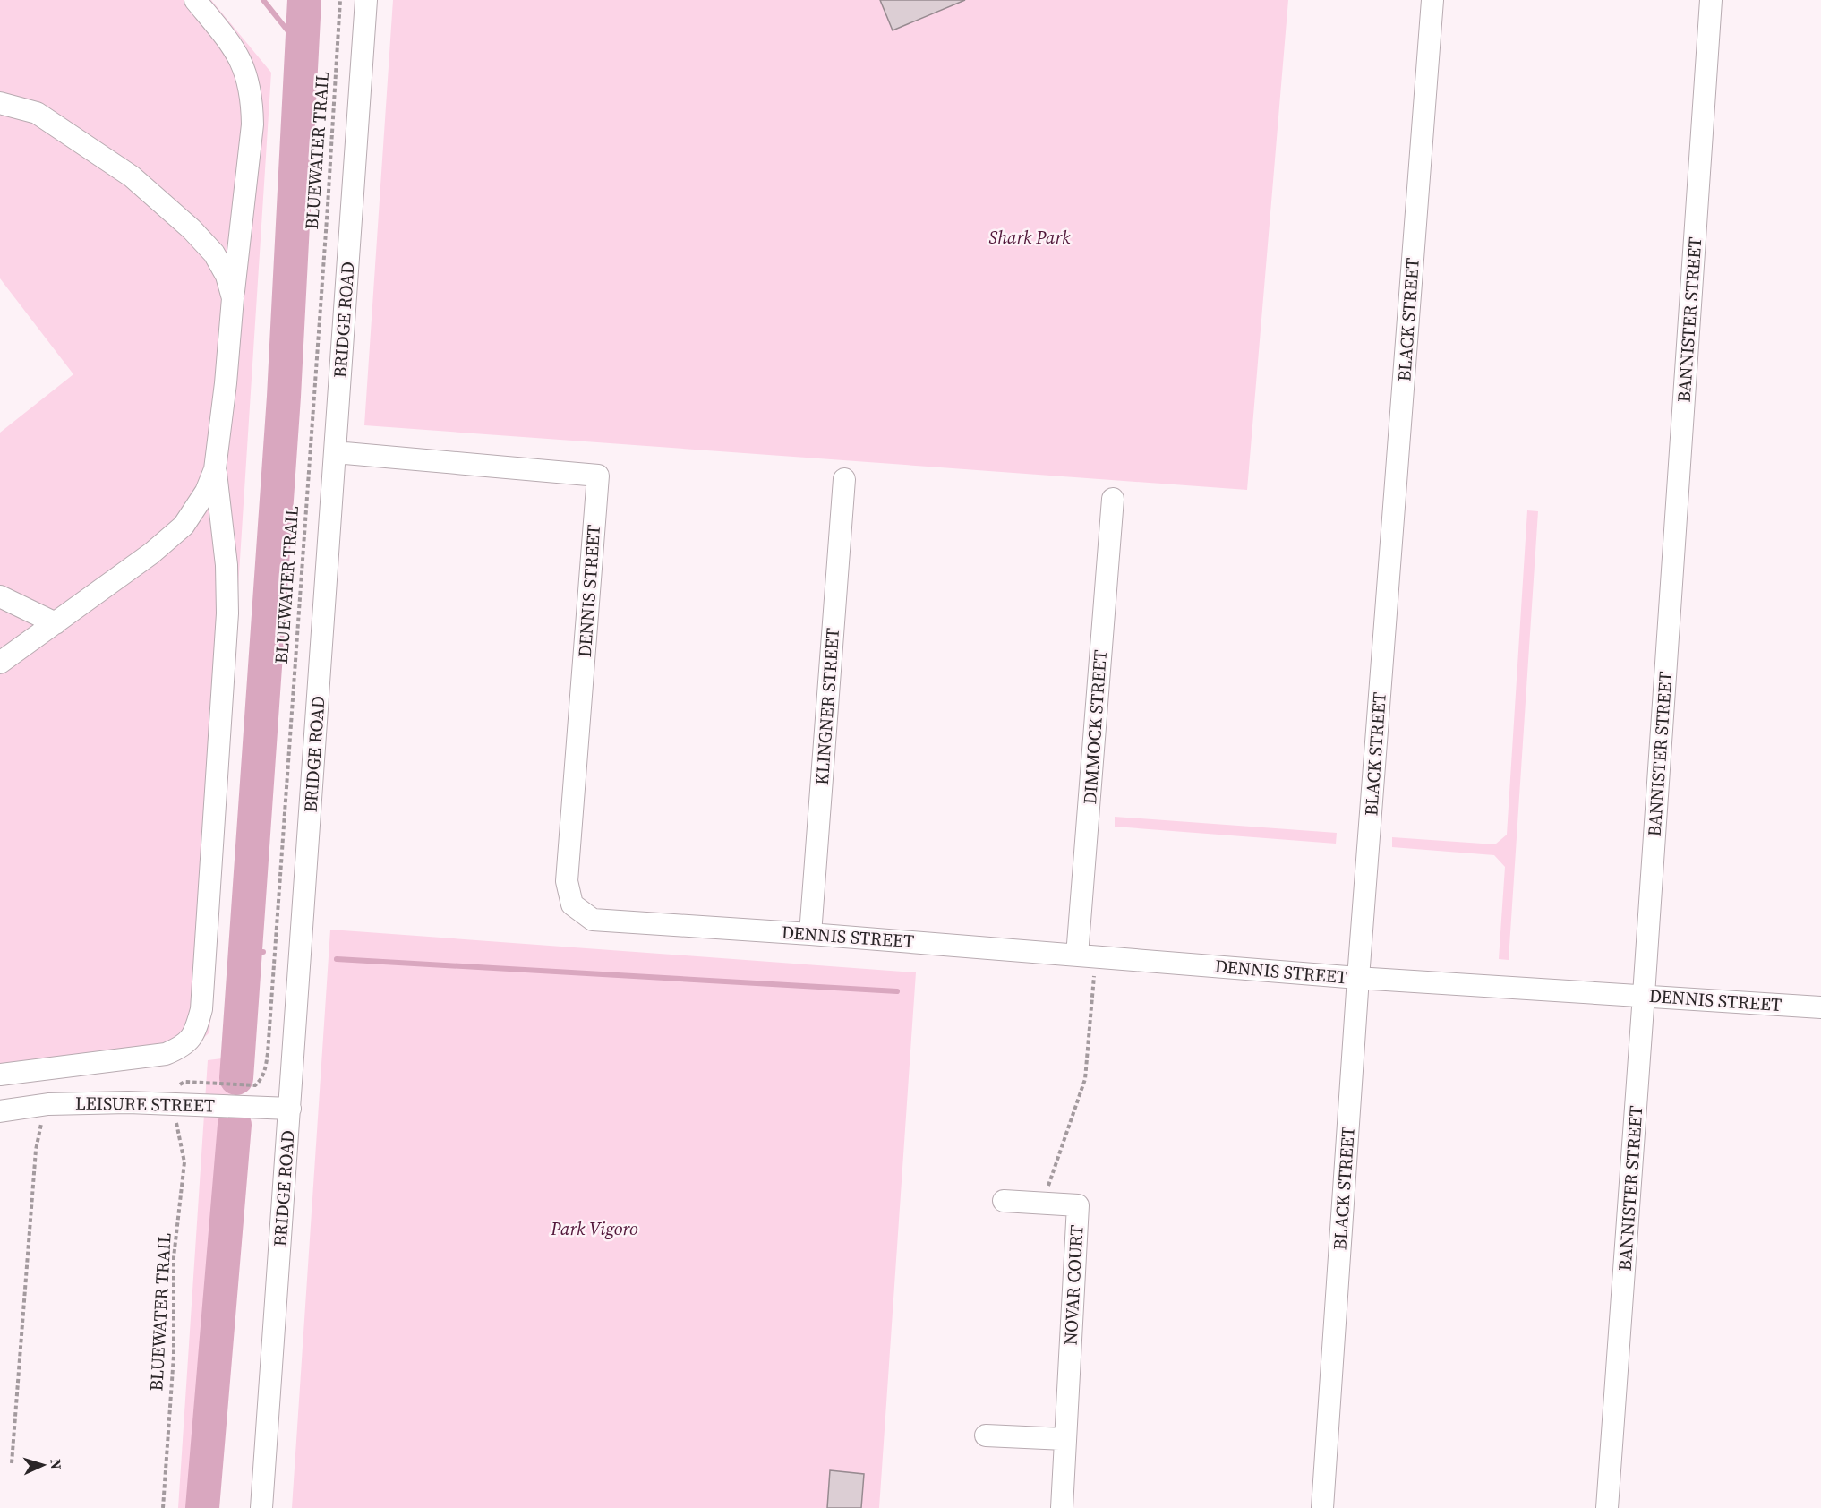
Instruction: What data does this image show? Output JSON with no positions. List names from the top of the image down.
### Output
{
  "streets": {
    "street": [
      "BRIDGE ROAD",
      "BLACK STREET",
      "BANNISTER STREET",
      "DENNIS STREET",
      "KLINGNER STREET",
      "DIMMOCK STREET",
      "LEISURE STREET",
      "NOVAR COURT"
    ],
    "path": ["BLUEWATER TRAIL"]
  },
  "crossings": [
    ["BRIDGE ROAD", "DENNIS STREET"],
    ["BRIDGE ROAD", "LEISURE STREET"],
    ["BLACK STREET", "DENNIS STREET"],
    ["BANNISTER STREET", "DENNIS STREET"],
    ["DENNIS STREET", "KLINGNER STREET"],
    ["DENNIS STREET", "DIMMOCK STREET"]
  ],
  "parks": ["Shark Park", "Park Vigoro"],
  "north": "right"
}
